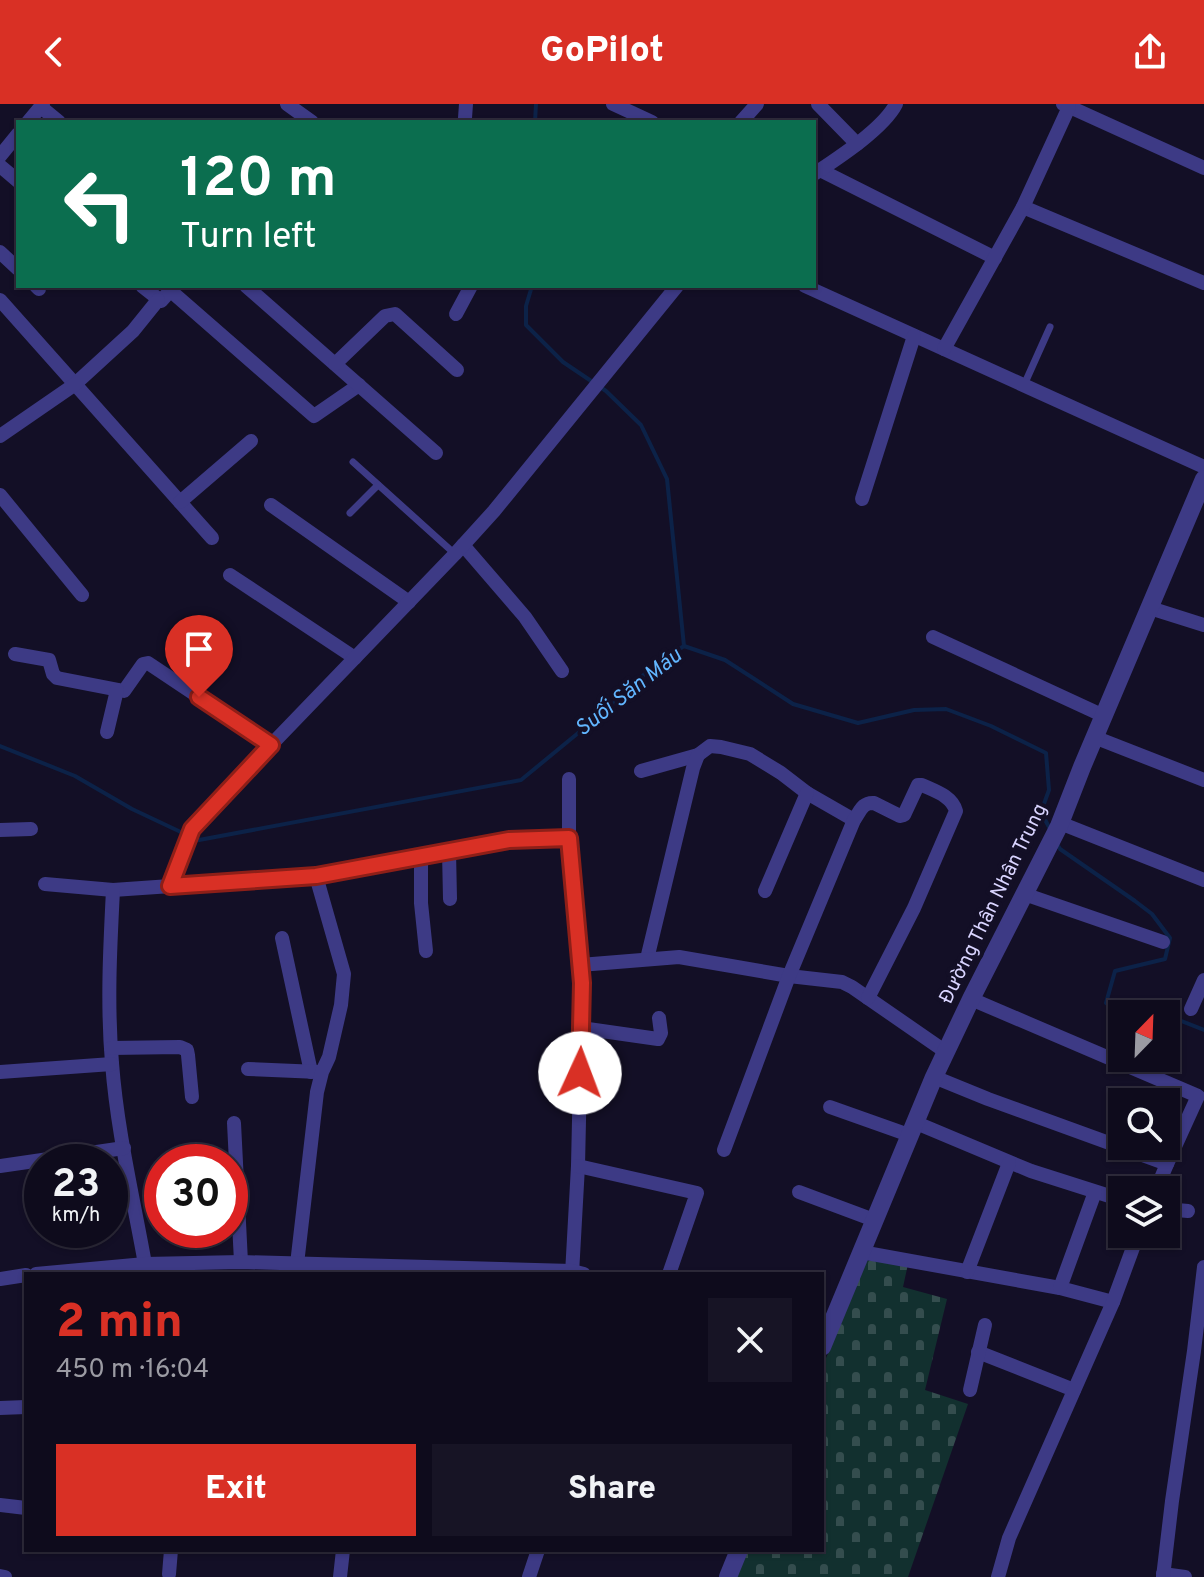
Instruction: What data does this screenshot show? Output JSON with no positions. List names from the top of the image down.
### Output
{
  "streets": {
    "street": ["Đường Thân Nhân Trung"]
  },
  "water": ["Suối Săn Máu"],
  "north": "top right",
  "page": {
    "header": "GoPilot",
    "turn": ["120 m", "Turn left"],
    "speed": "23 km/h",
    "limit": "30",
    "heading": ["2 min", "450 m · 16:04"],
    "buttons": ["Exit", "Share"]
  }
}
